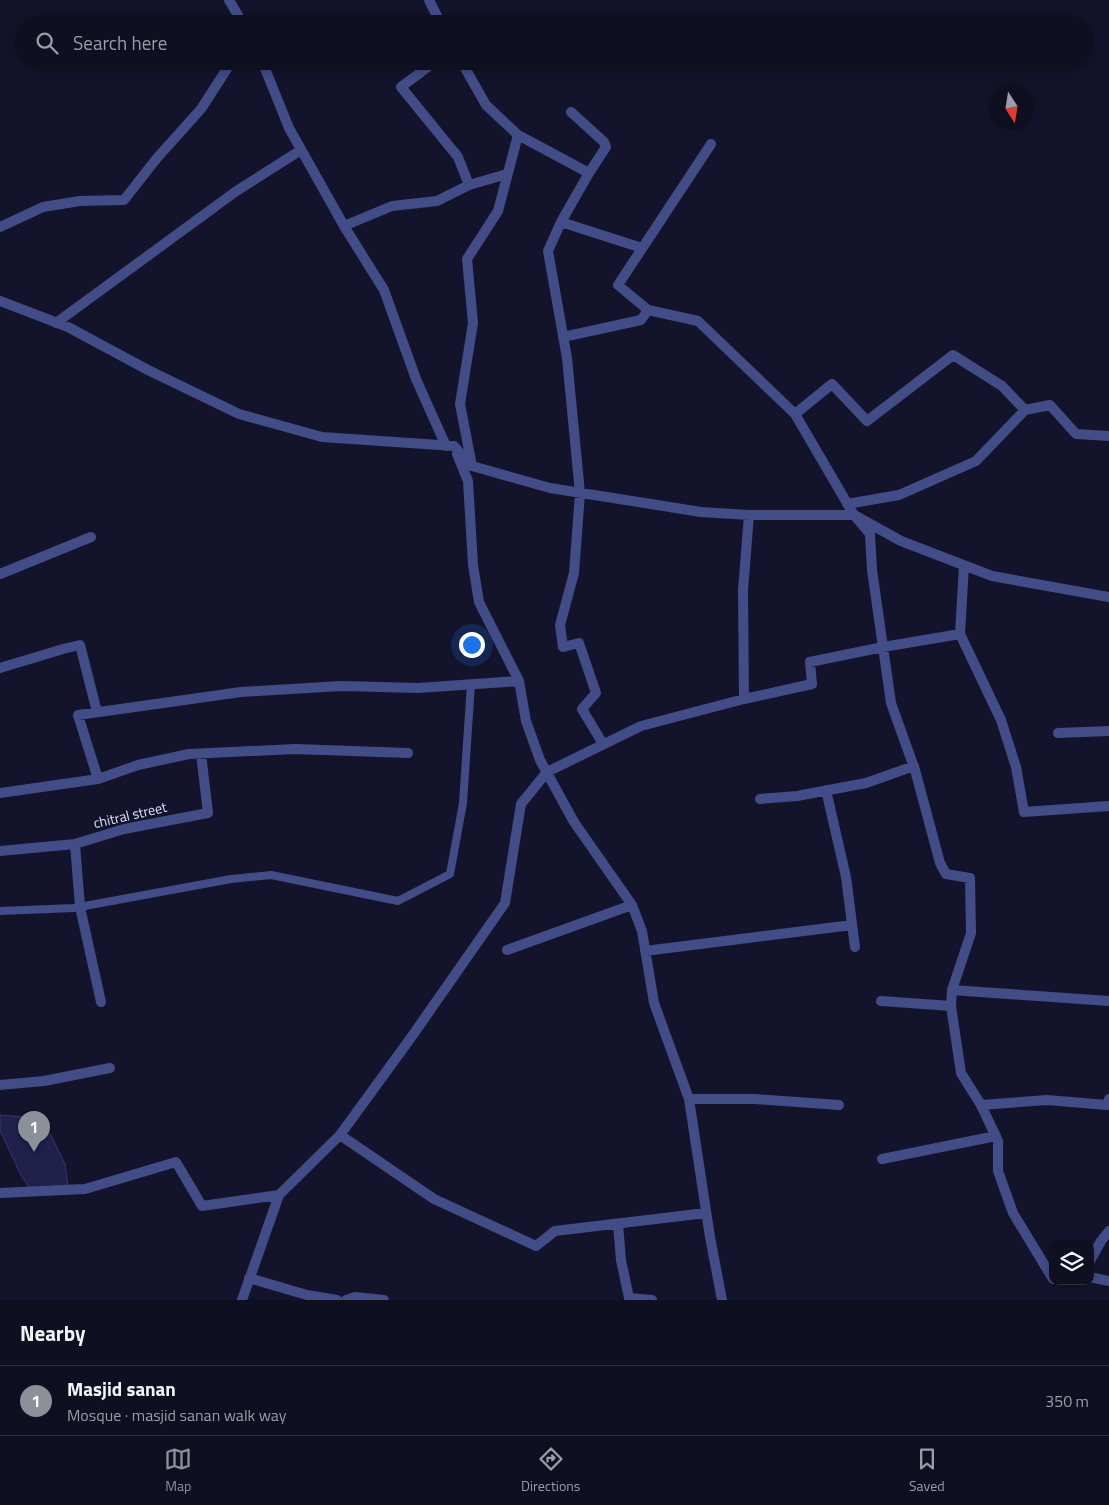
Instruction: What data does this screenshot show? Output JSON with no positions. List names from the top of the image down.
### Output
{
  "streets": {
    "street": ["chitral street"]
  },
  "north": "bottom",
  "page": {
    "search": "Search here",
    "pins": "1",
    "heading": "Nearby",
    "list": [
      {
        "mark": "1",
        "name": "Masjid sanan",
        "note": "Mosque · masjid sanan walk way",
        "value": "350 m"
      }
    ],
    "nav": ["Map", "Directions", "Saved"]
  }
}
